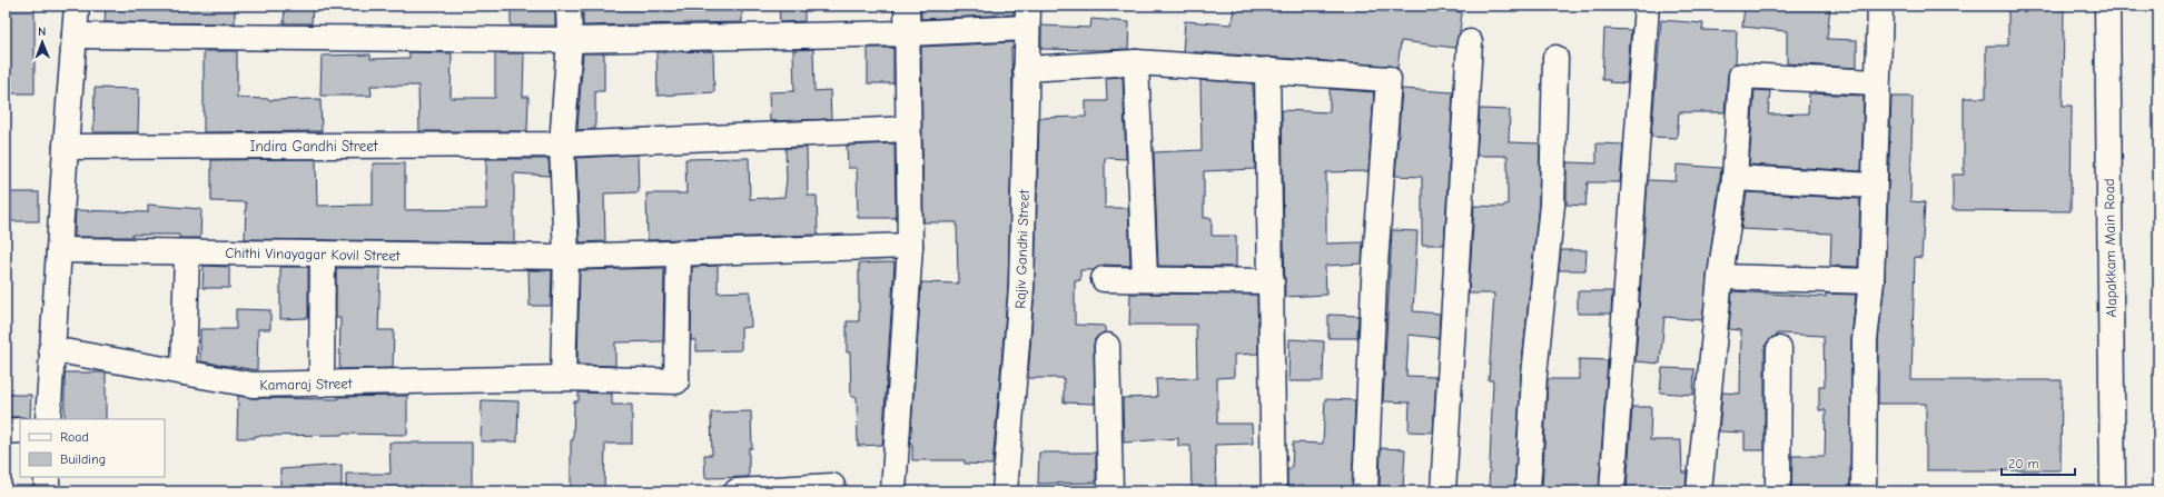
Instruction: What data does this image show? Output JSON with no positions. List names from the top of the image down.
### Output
{
  "streets": {
    "street": [
      "Indira Gandhi Street",
      "Alapakkam Main Road",
      "Rajiv Gandhi Street",
      "Chithi Vinayagar Kovil Street",
      "Kamaraj Street"
    ]
  },
  "crossings": [
    ["Chithi Vinayagar Kovil Street", "Kamaraj Street"]
  ],
  "legend": ["Road", "Building"],
  "scale_bar": "20 m",
  "north": "top"
}
